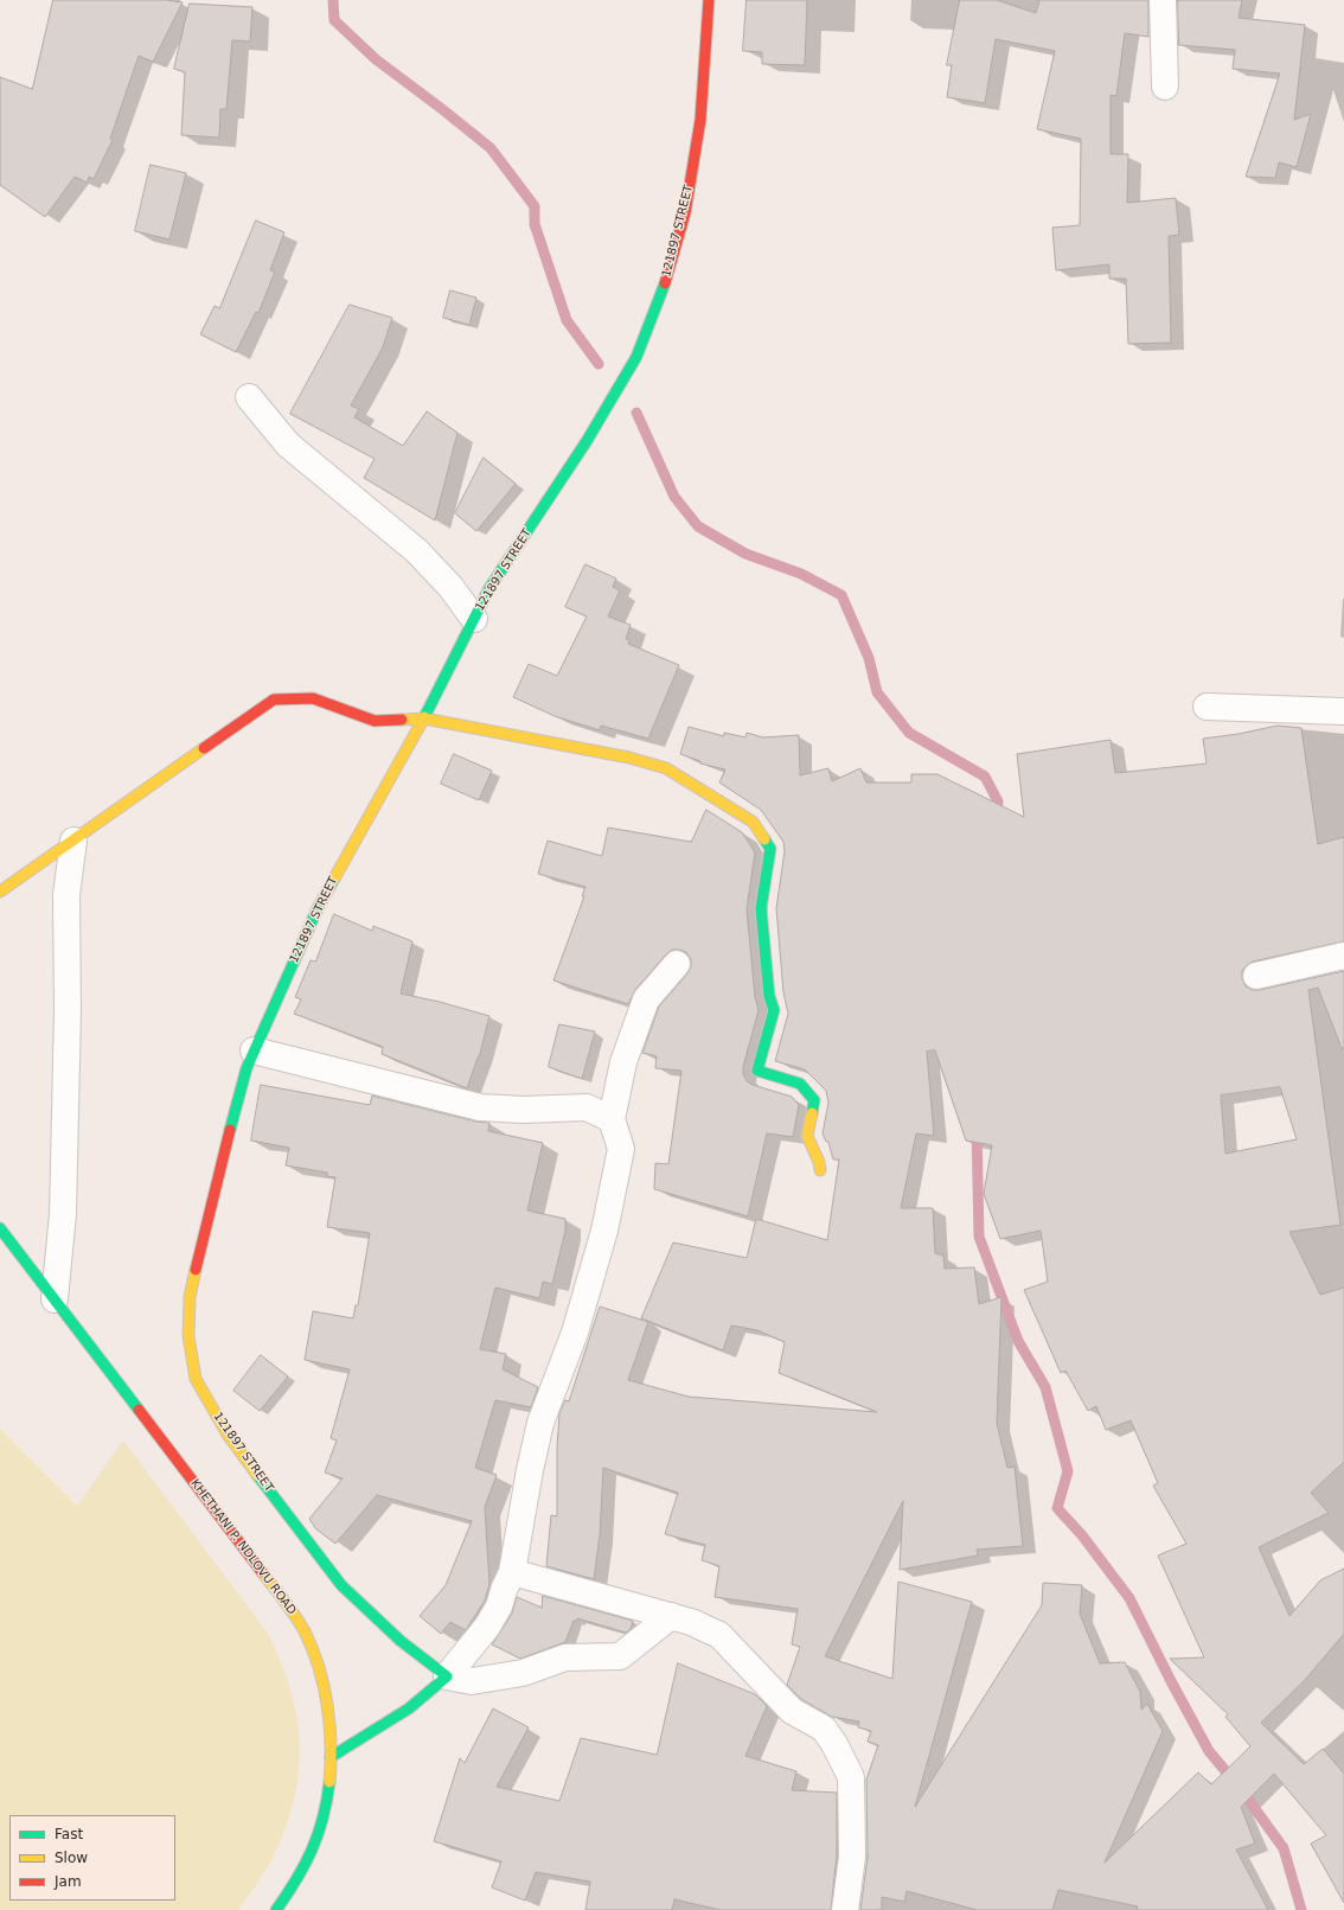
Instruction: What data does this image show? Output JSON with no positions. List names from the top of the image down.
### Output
{
  "streets": {
    "street": ["121897 STREET", "KHETHANI P. NDLOVU ROAD"]
  },
  "legend": ["Fast", "Slow", "Jam"]
}
